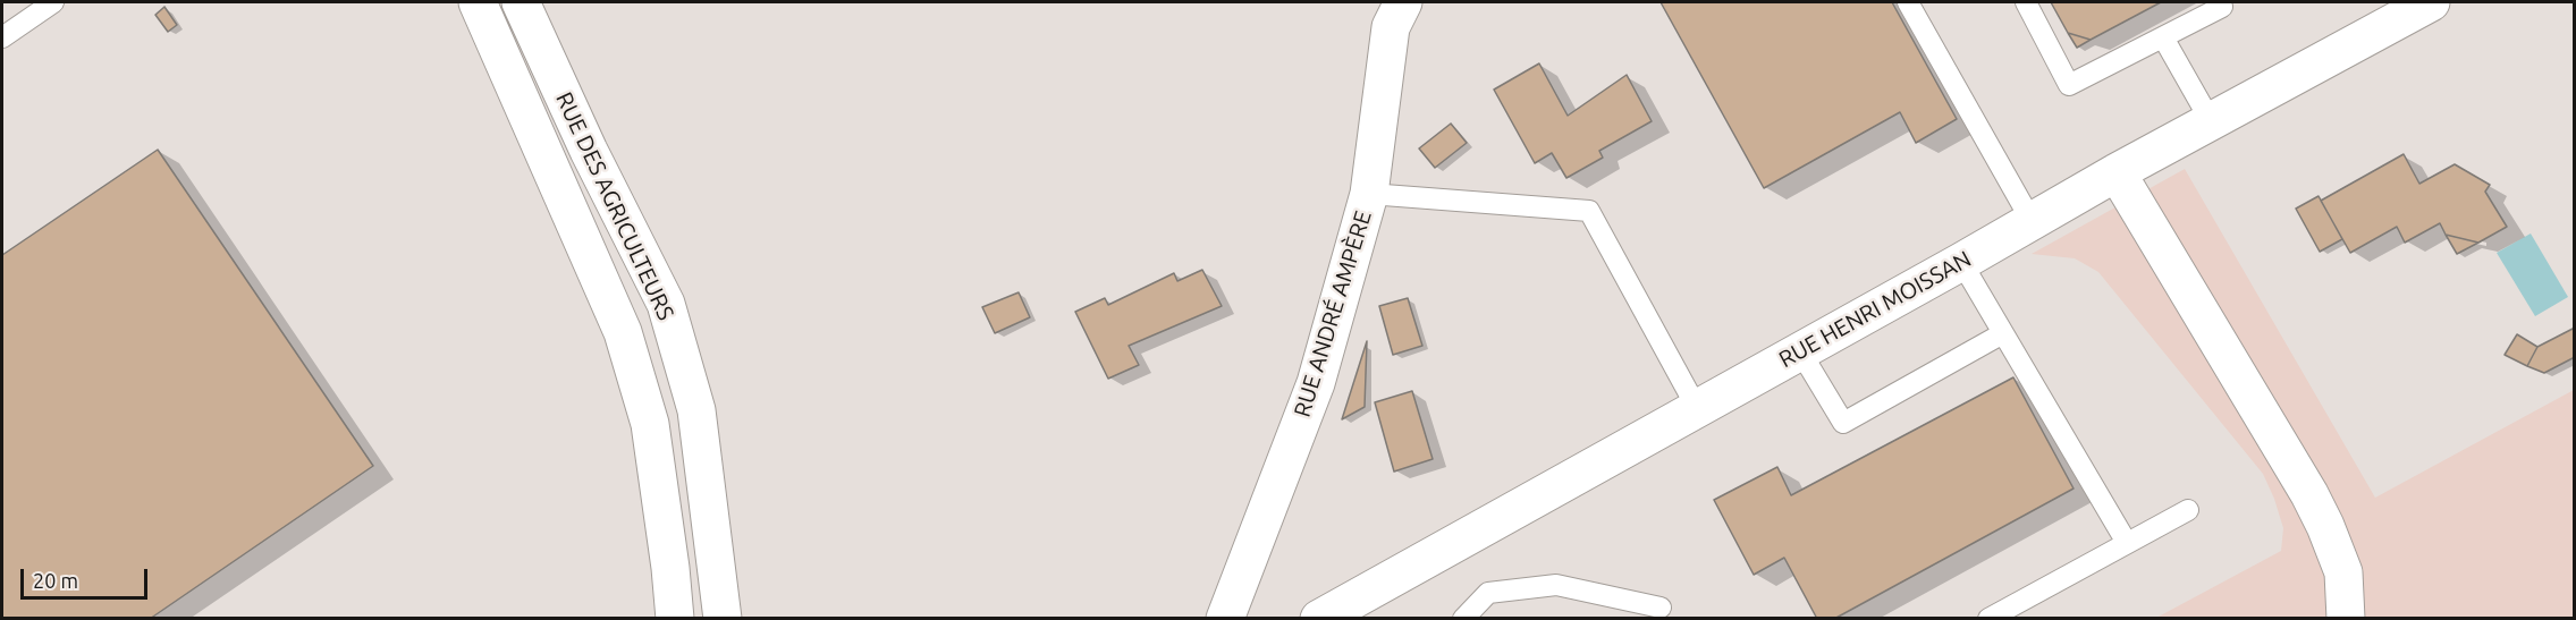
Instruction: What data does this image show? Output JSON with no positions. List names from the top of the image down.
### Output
{
  "streets": {
    "street": ["RUE DES AGRICULTEURS", "RUE HENRI MOISSAN", "RUE ANDRÉ AMPÈRE"]
  },
  "scale_bar": "20 m"
}
